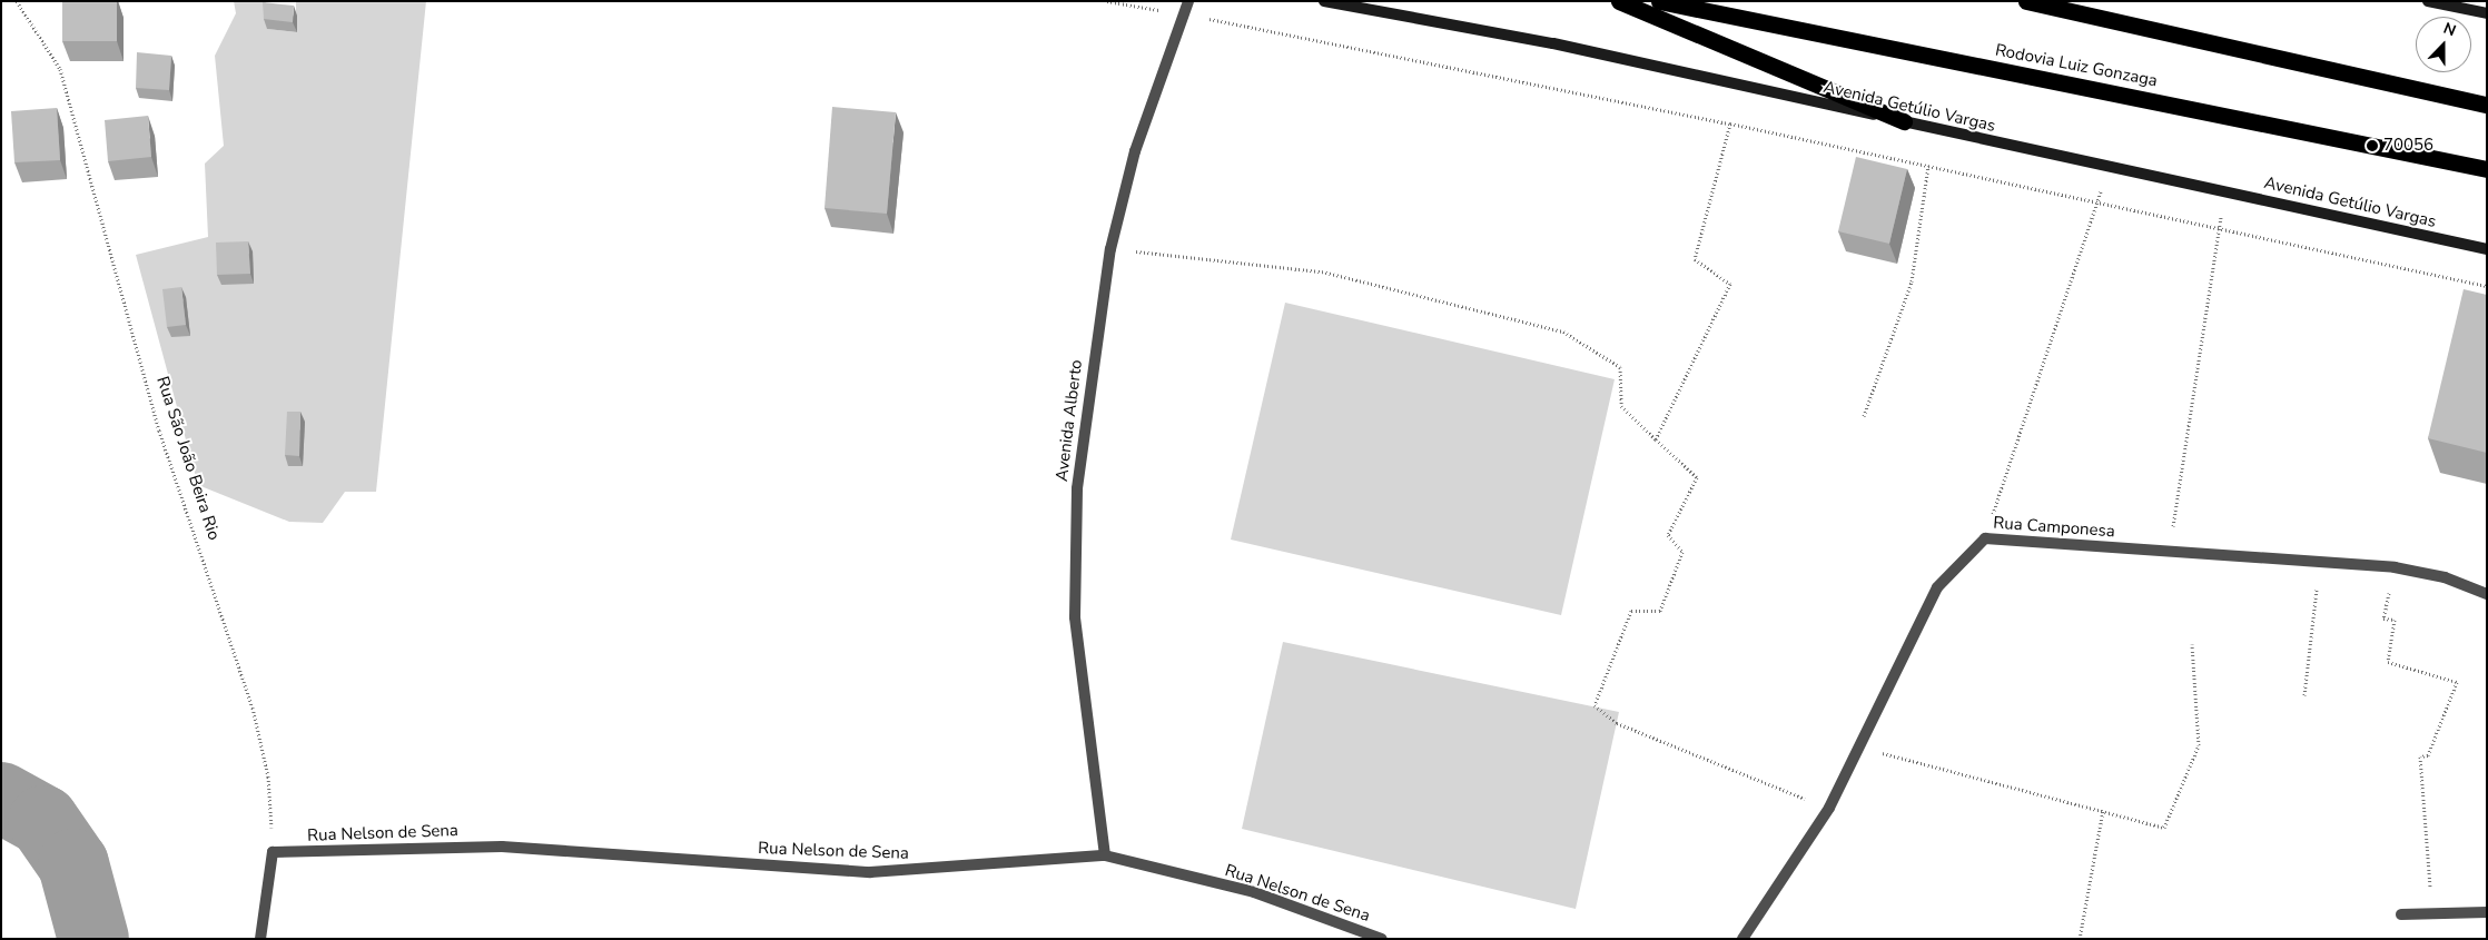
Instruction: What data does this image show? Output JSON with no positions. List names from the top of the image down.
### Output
{
  "streets": {
    "highway": ["Rodovia Luiz Gonzaga"],
    "street": [
      "Avenida Getúlio Vargas",
      "Avenida Alberto",
      "Rua Camponesa",
      "Rua Nelson de Sena"
    ],
    "path": ["Rua São João Beira Rio"]
  },
  "crossings": [
    ["Avenida Alberto", "Rua Nelson de Sena"],
    ["Rua São João Beira Rio", "Rua Nelson de Sena"]
  ],
  "places": ["70056"],
  "north": "top"
}
